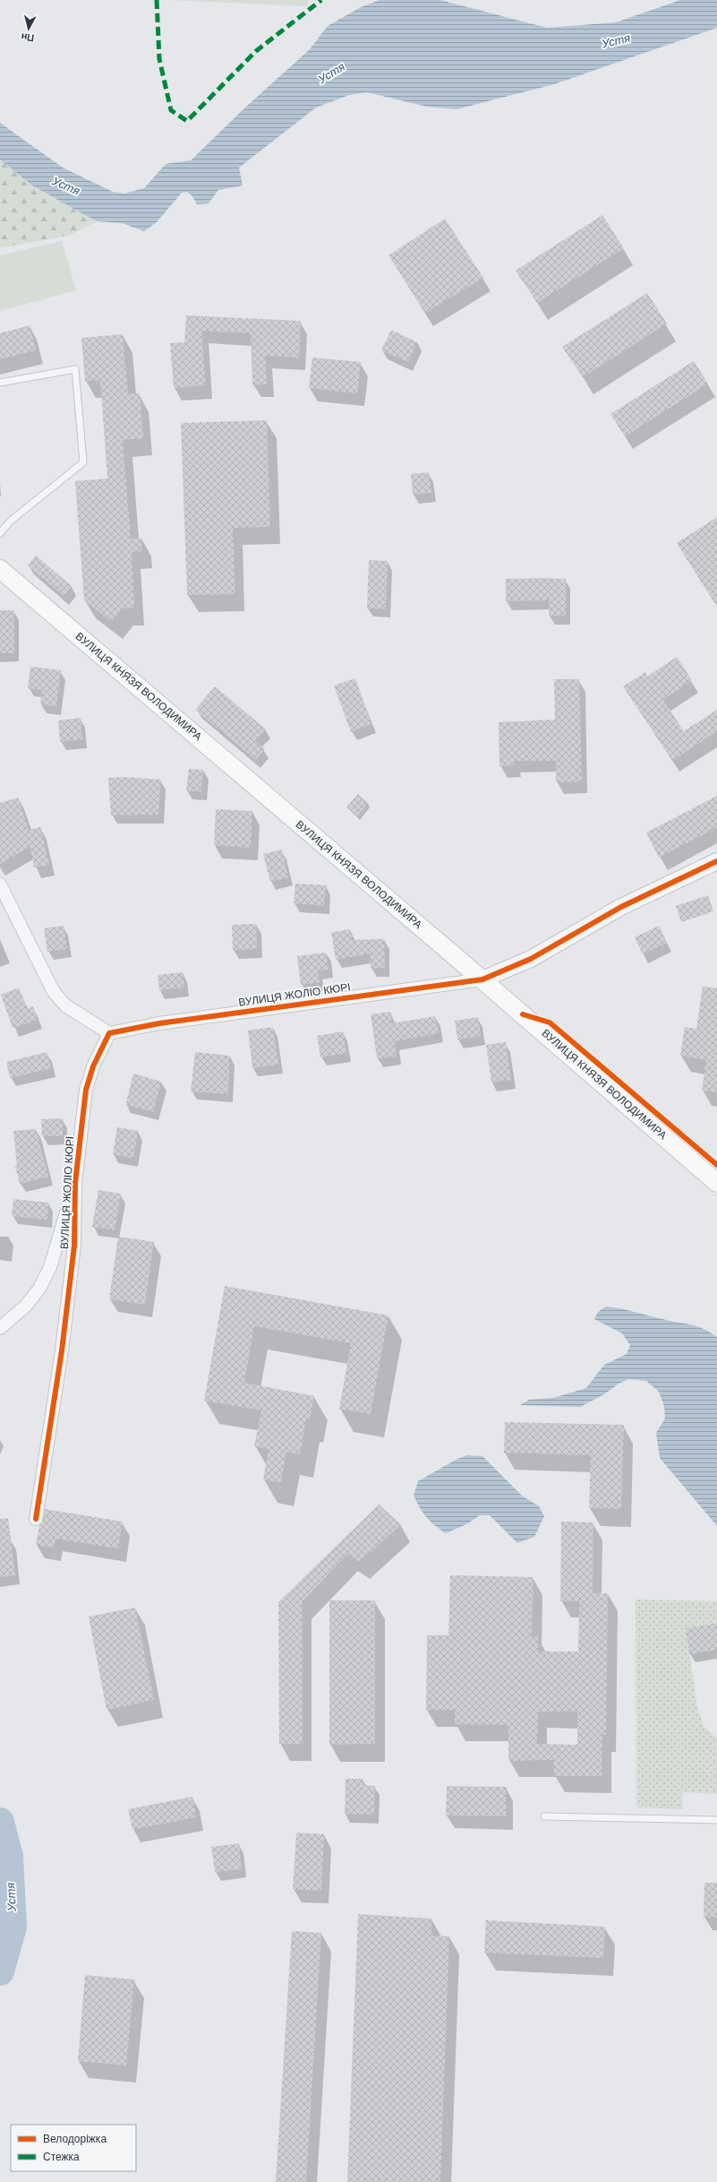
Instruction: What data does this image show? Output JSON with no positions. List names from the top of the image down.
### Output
{
  "streets": {
    "main road": ["ВУЛИЦЯ КНЯЗЯ ВОЛОДИМИРА"],
    "street": ["ВУЛИЦЯ ЖОЛІО КЮРІ"]
  },
  "crossings": [
    ["ВУЛИЦЯ КНЯЗЯ ВОЛОДИМИРА", "ВУЛИЦЯ ЖОЛІО КЮРІ"]
  ],
  "water": ["Устя"],
  "legend": ["Велодоріжка", "Стежка"],
  "north": "bottom"
}
